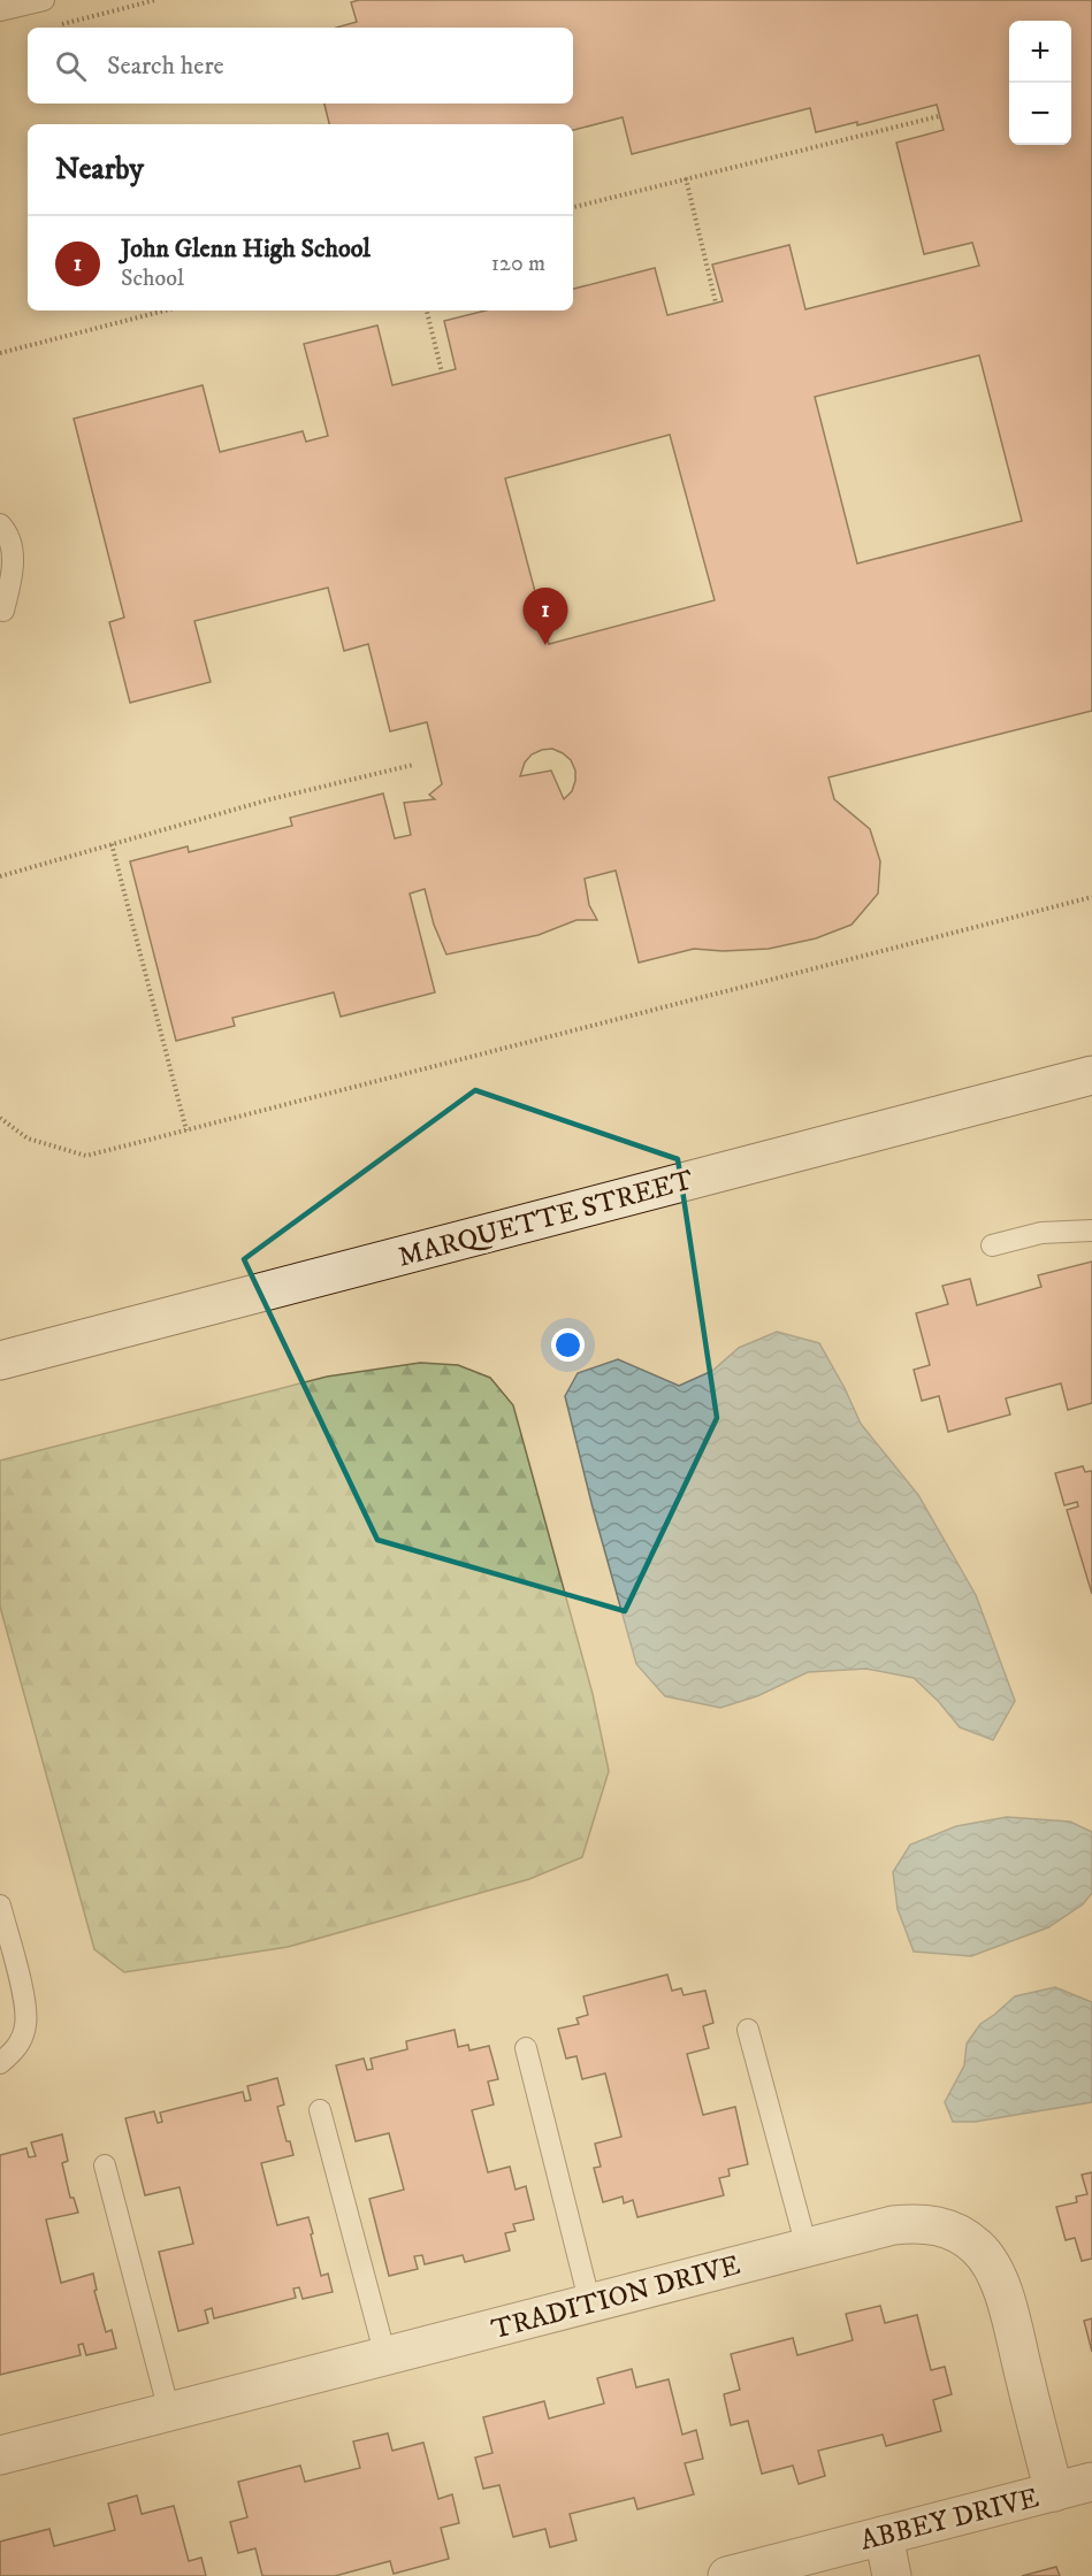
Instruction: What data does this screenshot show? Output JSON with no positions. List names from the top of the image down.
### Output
{
  "streets": {
    "street": ["MARQUETTE STREET", "TRADITION DRIVE", "ABBEY DRIVE"]
  },
  "crossings": [
    ["TRADITION DRIVE", "ABBEY DRIVE"]
  ],
  "page": {
    "map_buttons": ["+", "−"],
    "search": "Search here",
    "heading": "Nearby",
    "list": [
      {
        "mark": "1",
        "name": "John Glenn High School",
        "note": "School",
        "value": "120 m"
      }
    ],
    "pins": "1"
  }
}
